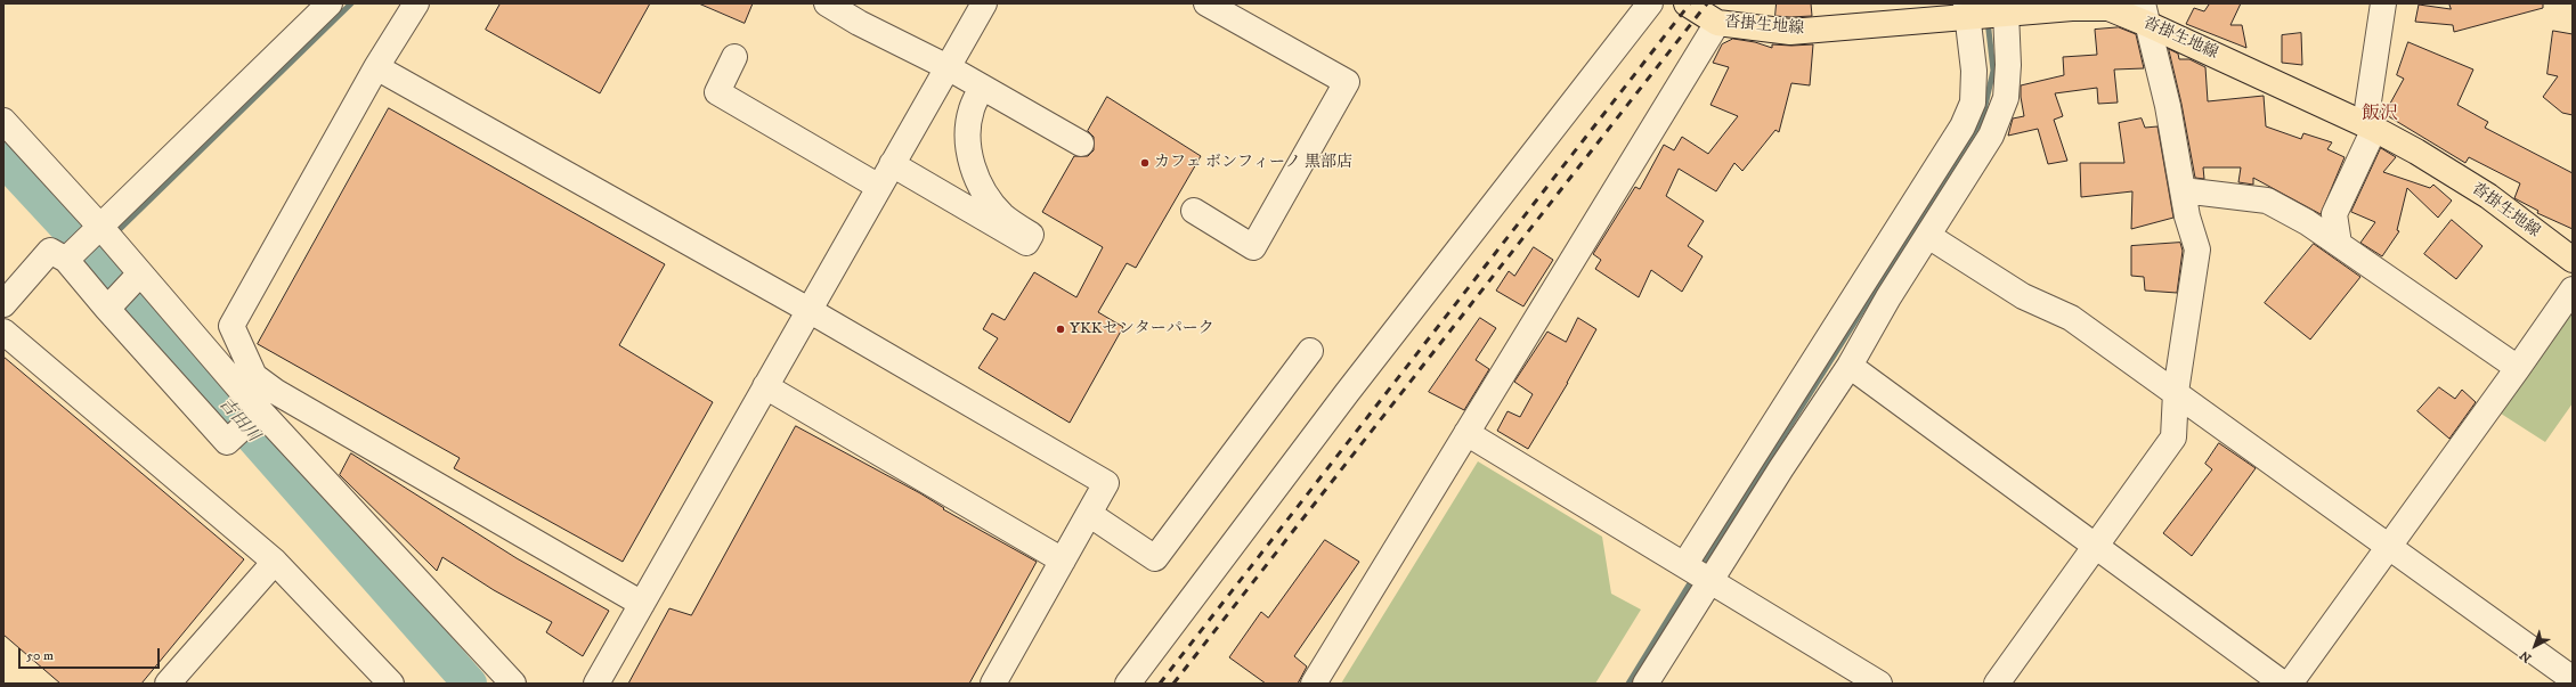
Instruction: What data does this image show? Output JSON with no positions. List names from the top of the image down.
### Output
{
  "streets": {
    "main road": ["沓掛生地線"]
  },
  "districts": ["飯沢"],
  "water": ["吉田川"],
  "places": ["カフェ ボンフィーノ 黒部店", "YKKセンターパーク"],
  "scale_bar": "50 m",
  "north": "bottom left"
}
